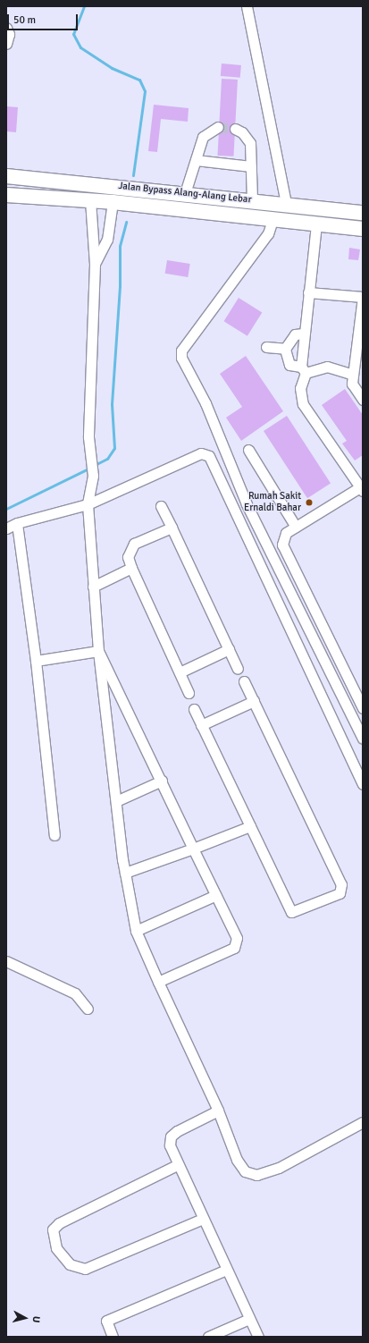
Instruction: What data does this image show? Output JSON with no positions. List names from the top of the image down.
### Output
{
  "streets": {
    "highway": ["Jalan Bypass Alang-Alang Lebar"]
  },
  "places": ["Rumah Sakit Ernaldi Bahar"],
  "scale_bar": "50 m",
  "north": "right"
}
